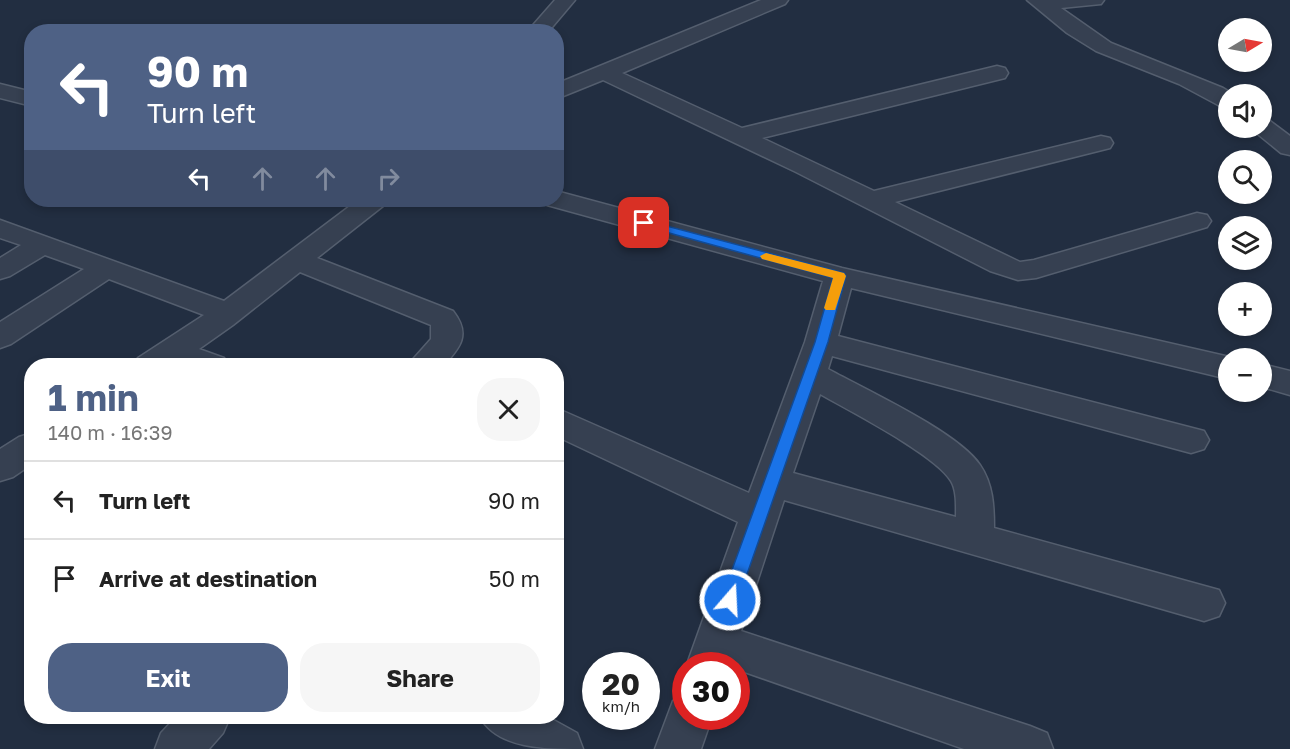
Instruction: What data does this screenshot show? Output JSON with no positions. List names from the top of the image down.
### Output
{
  "north": "right",
  "page": {
    "map_buttons": ["+", "−"],
    "turn": ["90 m", "Turn left"],
    "heading": ["1 min", "140 m · 16:39"],
    "list": [
      {
        "name": "Turn left",
        "value": "90 m"
      },
      {
        "name": "Arrive at destination",
        "value": "50 m"
      }
    ],
    "buttons": ["Exit", "Share"],
    "speed": "20 km/h",
    "limit": "30"
  }
}
